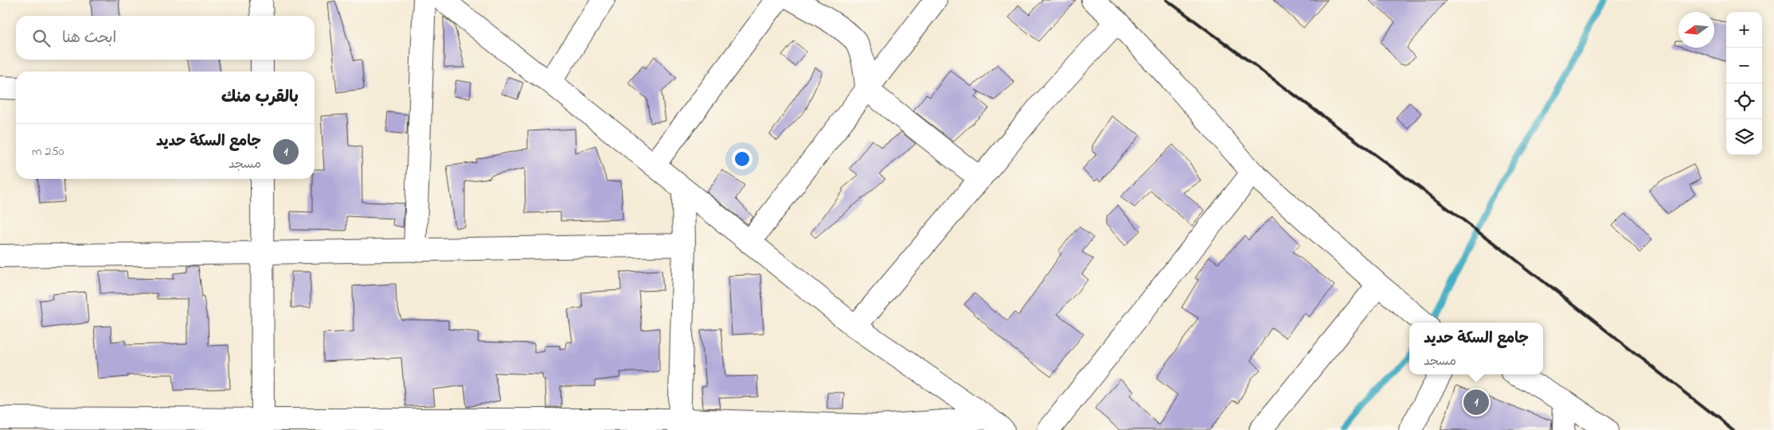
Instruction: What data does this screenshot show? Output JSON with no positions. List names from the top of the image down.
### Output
{
  "north": "left",
  "page": {
    "map_buttons": ["+", "−"],
    "search": "ابحث هنا",
    "heading": "بالقرب منك",
    "list": [
      {
        "mark": "1",
        "name": "جامع السكة حديد",
        "note": "مسجد",
        "value": "250 m"
      }
    ],
    "popup": ["جامع السكة حديد", "مسجد"],
    "pins": "1"
  }
}
